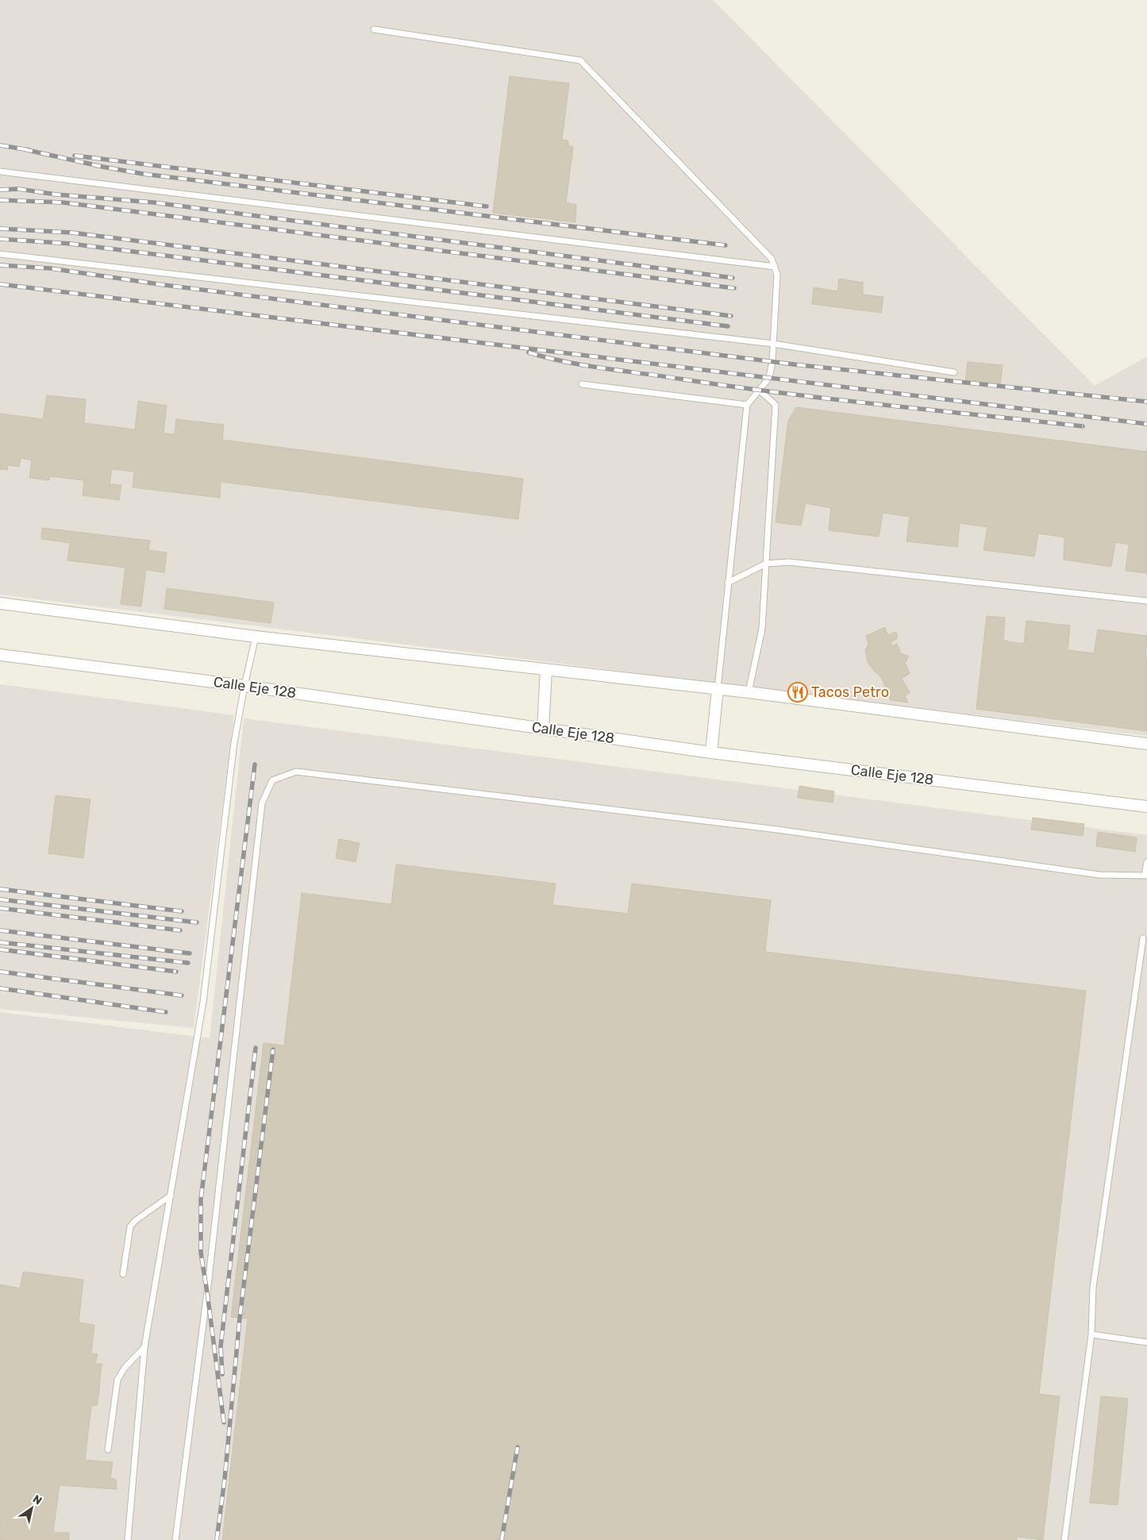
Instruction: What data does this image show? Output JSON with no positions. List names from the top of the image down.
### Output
{
  "streets": {
    "street": ["Calle Eje 128"]
  },
  "places": {
    "restaurant": ["Tacos Petro"]
  },
  "north": "top right"
}
